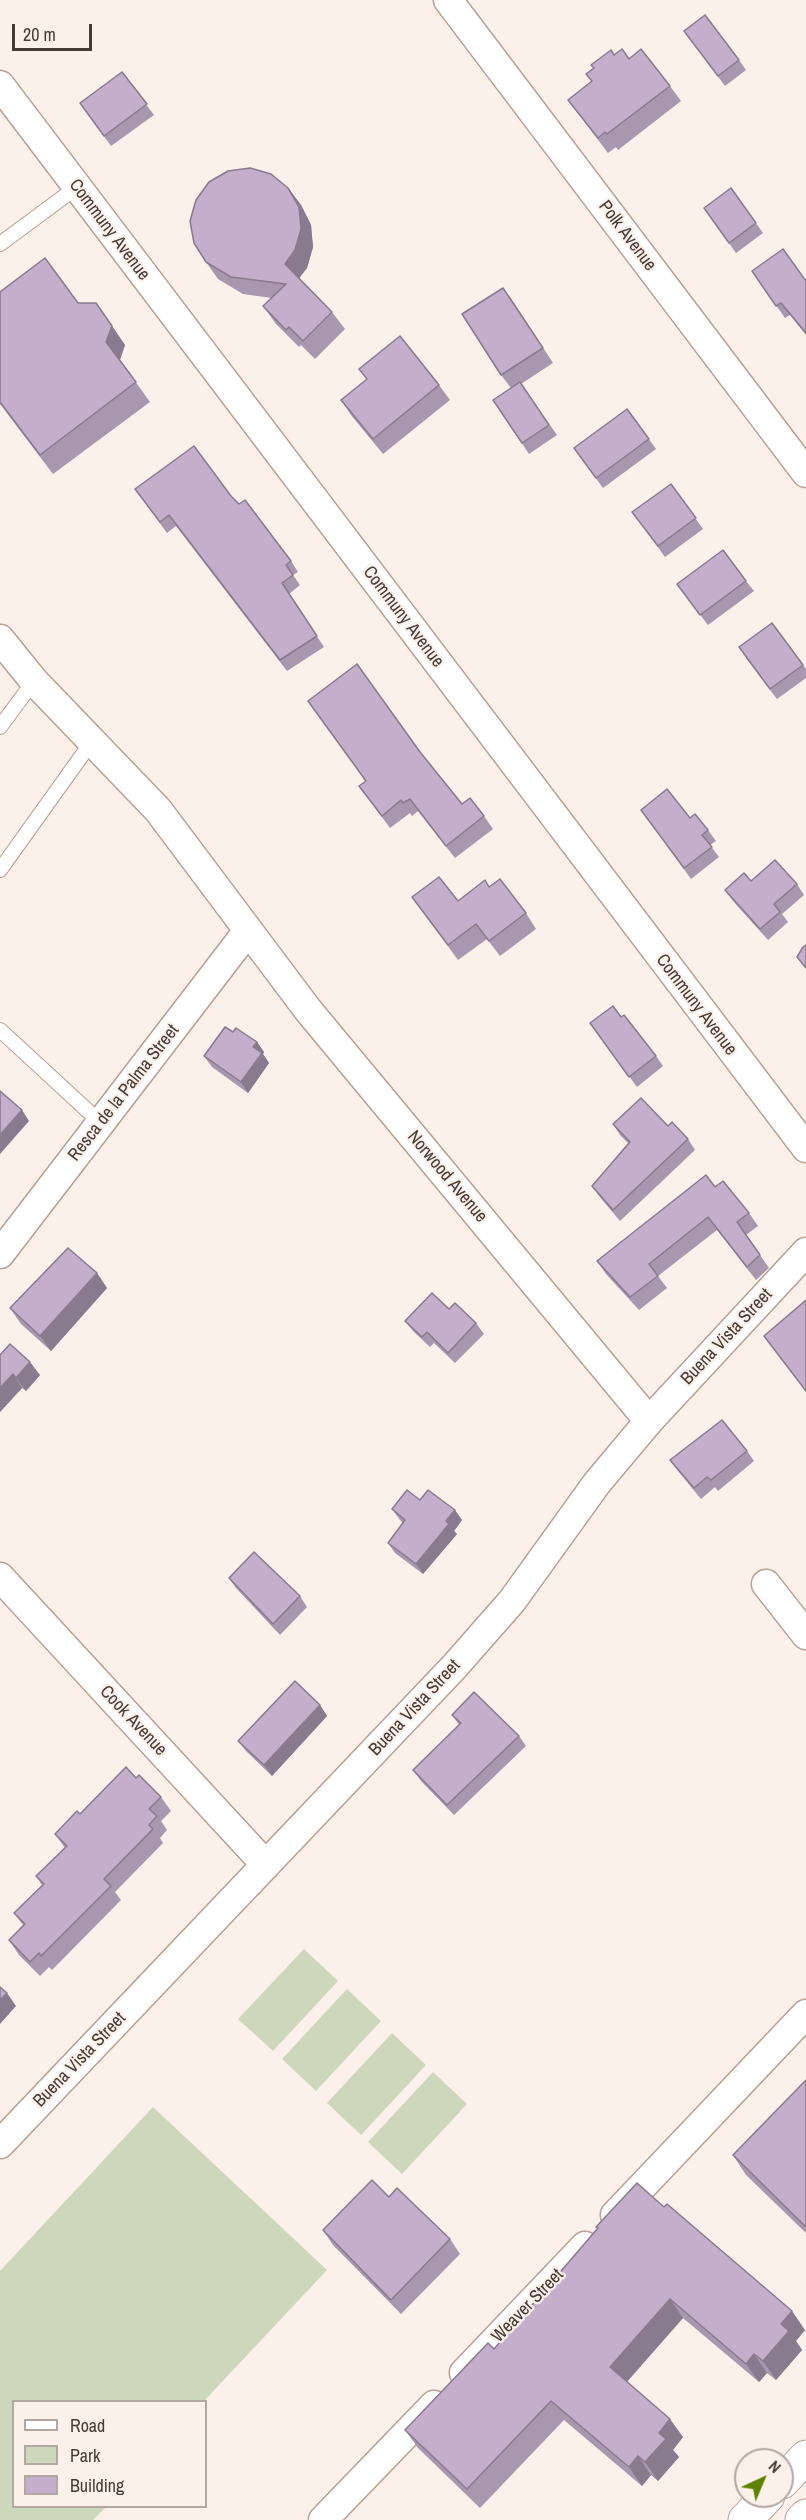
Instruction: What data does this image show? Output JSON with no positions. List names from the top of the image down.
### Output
{
  "streets": {
    "street": [
      "Communy Avenue",
      "Polk Avenue",
      "Resca de la Palma Street",
      "Norwood Avenue",
      "Buena Vista Street",
      "Cook Avenue",
      "Weaver Street"
    ]
  },
  "crossings": [
    ["Resca de la Palma Street", "Norwood Avenue"],
    ["Norwood Avenue", "Buena Vista Street"],
    ["Buena Vista Street", "Cook Avenue"]
  ],
  "legend": ["Road", "Park", "Building"],
  "scale_bar": "20 m",
  "north": "top right"
}
